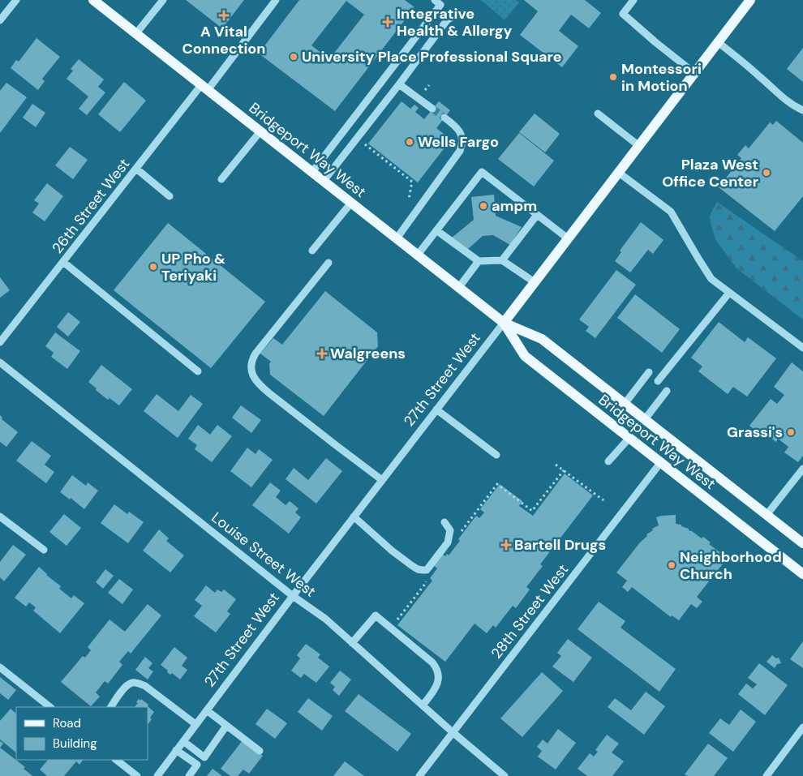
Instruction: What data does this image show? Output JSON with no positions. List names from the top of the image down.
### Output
{
  "streets": {
    "main road": ["Bridgeport Way West", "27th Street West"],
    "street": ["26th Street West", "Louise Street West", "28th Street West"]
  },
  "crossings": [
    ["Bridgeport Way West", "26th Street West"],
    ["Bridgeport Way West", "27th Street West"],
    ["Bridgeport Way West", "28th Street West"],
    ["27th Street West", "Louise Street West"],
    ["Louise Street West", "28th Street West"]
  ],
  "places": {
    "health": [
      "A Vital Connection",
      "Integrative Health & Allergy",
      "Walgreens",
      "Bartell Drugs"
    ],
    "other": [
      "University Place Professional Square",
      "Montessori in Motion",
      "Wells Fargo",
      "Plaza West Office Center",
      "ampm",
      "UP Pho & Teriyaki",
      "Grassi's",
      "Neighborhood Church"
    ]
  },
  "legend": ["Road", "Building"]
}
